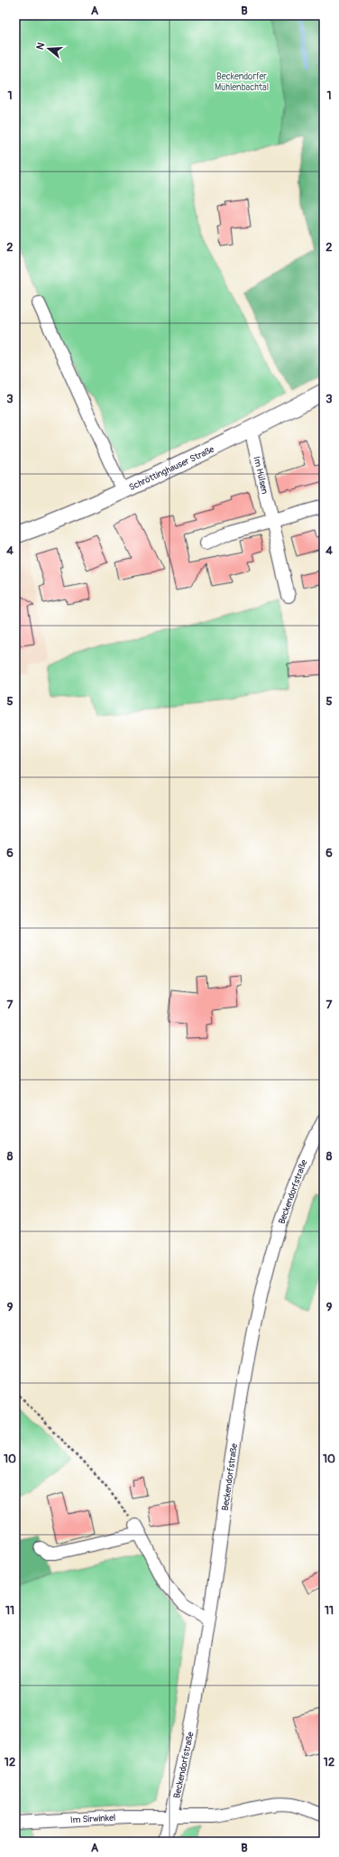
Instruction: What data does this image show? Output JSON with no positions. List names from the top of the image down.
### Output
{
  "streets": {
    "main road": ["Schröttinghauser Straße"],
    "street": ["Im Hülsen", "Beckendorfstraße", "Im Sirwinkel"]
  },
  "crossings": [
    ["Schröttinghauser Straße", "Im Hülsen"],
    ["Beckendorfstraße", "Im Sirwinkel"]
  ],
  "parks": ["Beckendorfer Mühlenbachtal"],
  "north": "left",
  "grid": {
    "columns": ["A", "B"],
    "rows": [
      "1",
      "2",
      "3",
      "4",
      "5",
      "6",
      "7",
      "8",
      "9",
      "10",
      "11",
      "12"
    ]
  }
}
